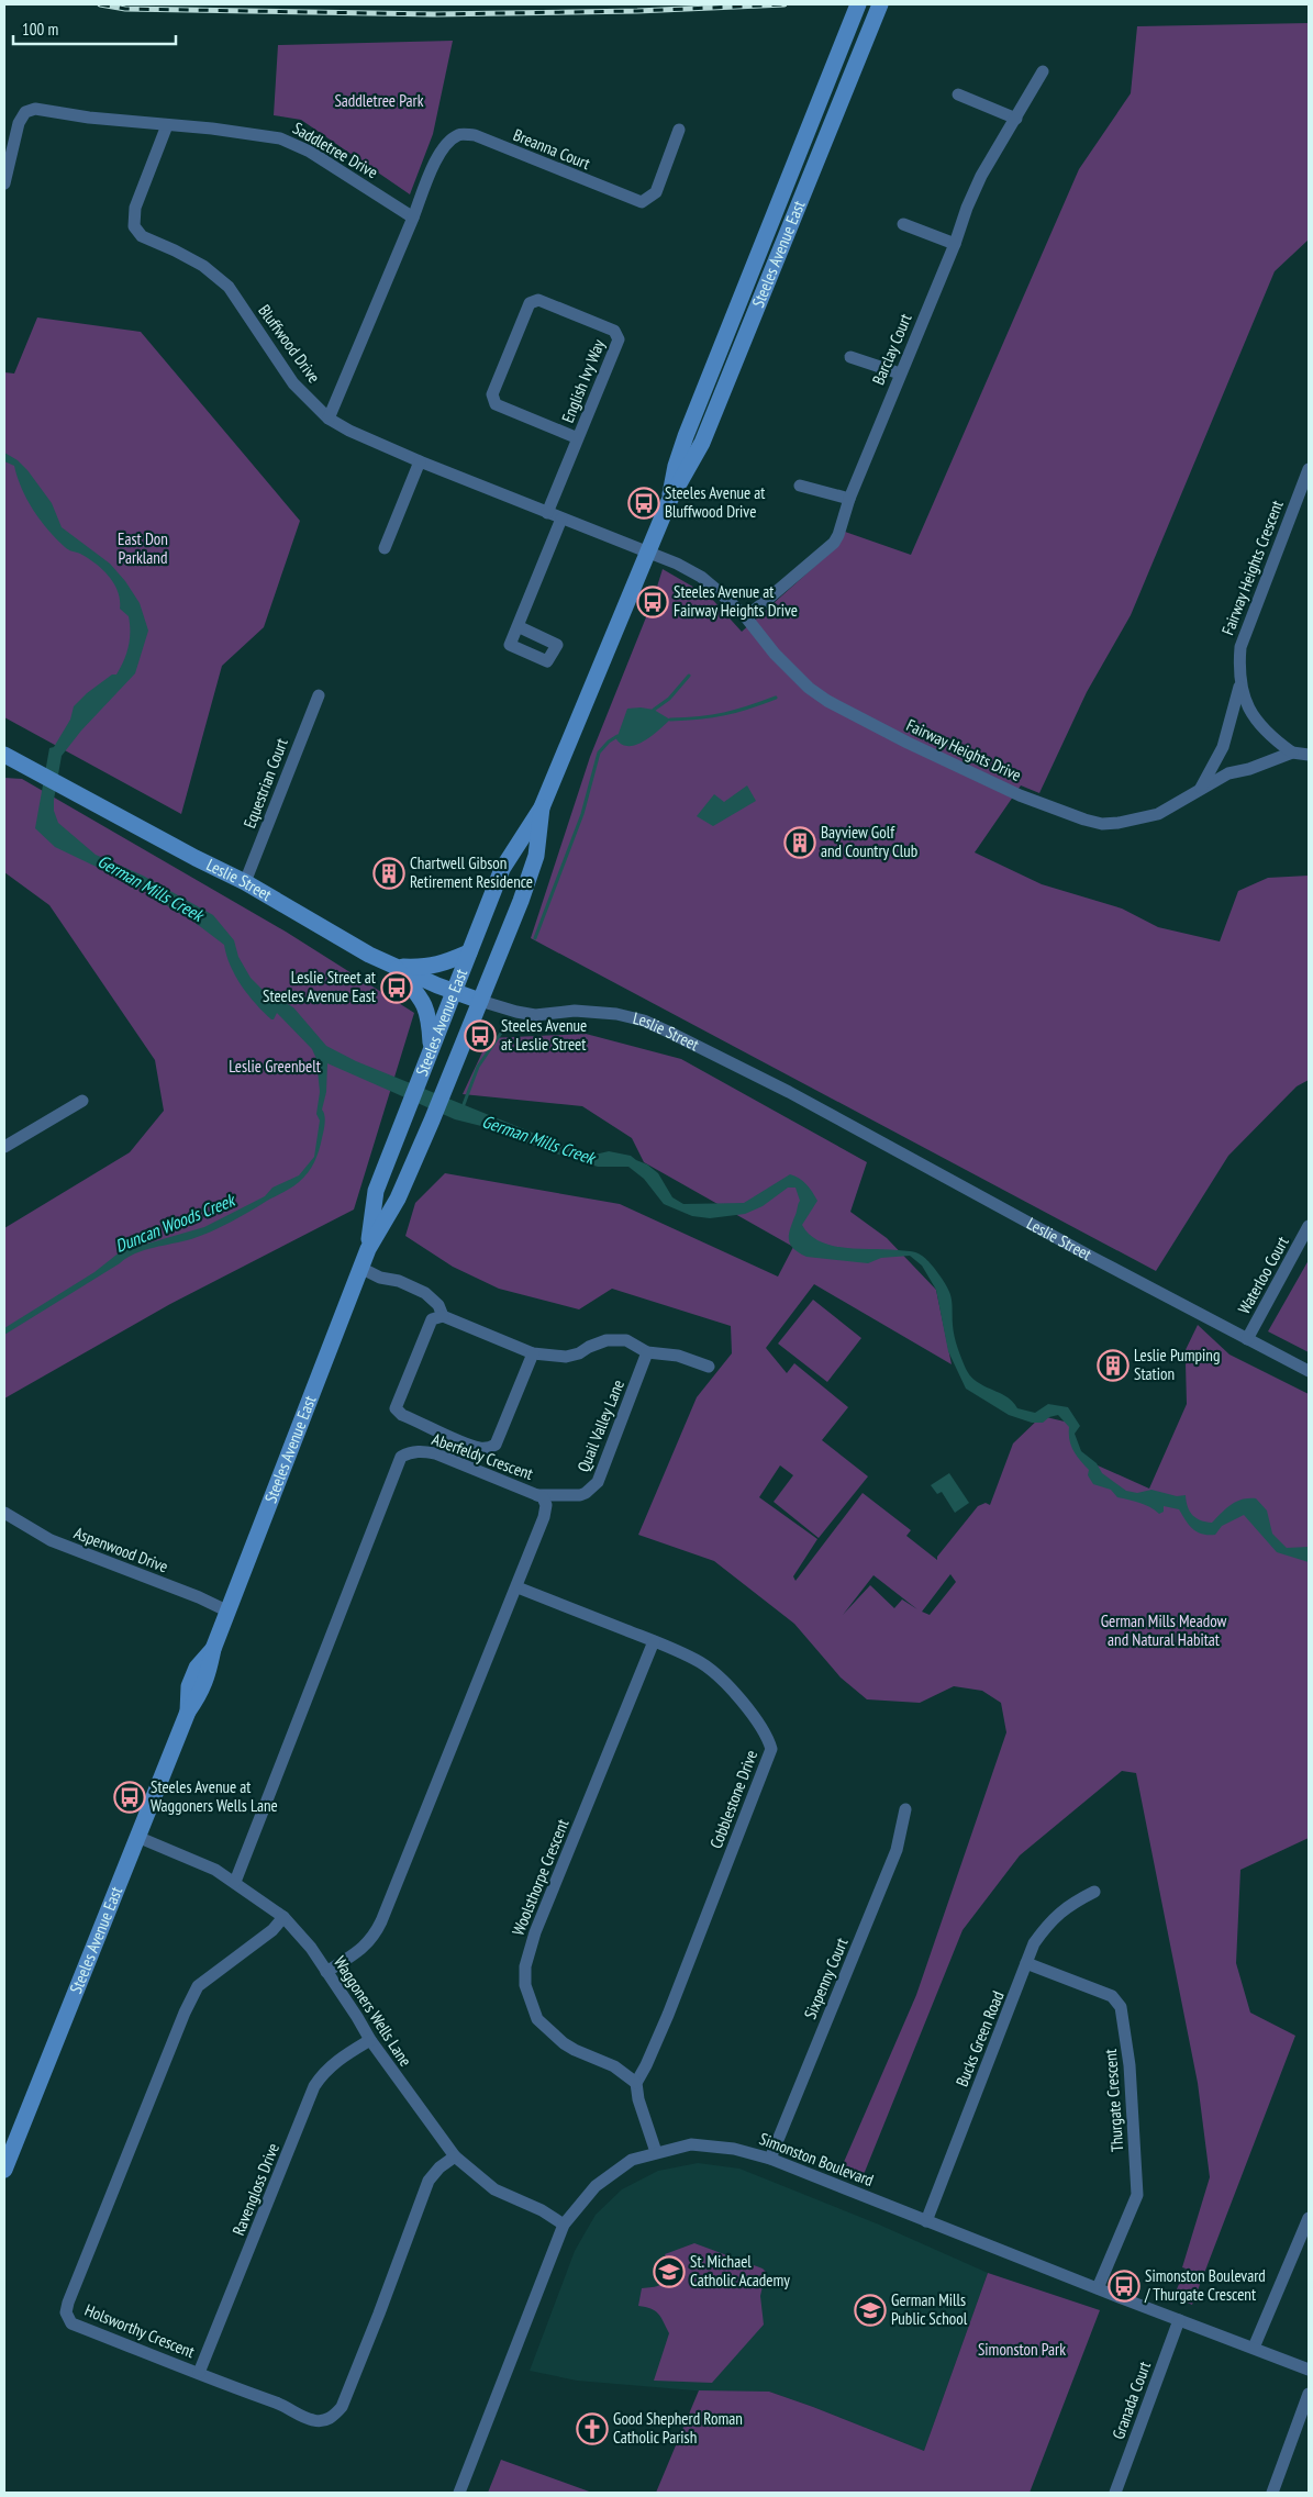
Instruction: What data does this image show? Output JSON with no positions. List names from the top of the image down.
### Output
{
  "streets": {
    "main road": ["Steeles Avenue East", "Leslie Street"],
    "street": [
      "Breanna Court",
      "Saddletree Drive",
      "Bluffwood Drive",
      "Barclay Court",
      "English Ivy Way",
      "Fairway Heights Crescent",
      "Fairway Heights Drive",
      "Equestrian Court",
      "Waterloo Court",
      "Quail Valley Lane",
      "Aberfeldy Crescent",
      "Aspenwood Drive",
      "Cobblestone Drive",
      "Woolsthorpe Crescent",
      "Sixpenny Court",
      "Waggoners Wells Lane",
      "Bucks Green Road",
      "Thurgate Crescent",
      "Simonston Boulevard",
      "Ravengloss Drive",
      "Holsworthy Crescent",
      "Granada Court"
    ]
  },
  "crossings": [
    ["Breanna Court", "Saddletree Drive"],
    ["Saddletree Drive", "Bluffwood Drive"],
    ["Steeles Avenue East", "Bluffwood Drive"],
    ["Steeles Avenue East", "Fairway Heights Drive"],
    ["Steeles Avenue East", "Leslie Street"],
    ["Steeles Avenue East", "Aspenwood Drive"],
    ["Steeles Avenue East", "Waggoners Wells Lane"],
    ["Bluffwood Drive", "English Ivy Way"],
    ["Bluffwood Drive", "Fairway Heights Drive"],
    ["Barclay Court", "Fairway Heights Drive"],
    ["Fairway Heights Crescent", "Fairway Heights Drive"],
    ["Equestrian Court", "Leslie Street"],
    ["Leslie Street", "Waterloo Court"],
    ["Quail Valley Lane", "Aberfeldy Crescent"],
    ["Aberfeldy Crescent", "Cobblestone Drive"],
    ["Aberfeldy Crescent", "Waggoners Wells Lane"],
    ["Cobblestone Drive", "Woolsthorpe Crescent"],
    ["Sixpenny Court", "Simonston Boulevard"],
    ["Waggoners Wells Lane", "Simonston Boulevard"],
    ["Waggoners Wells Lane", "Ravengloss Drive"],
    ["Waggoners Wells Lane", "Holsworthy Crescent"],
    ["Bucks Green Road", "Thurgate Crescent"],
    ["Bucks Green Road", "Simonston Boulevard"],
    ["Thurgate Crescent", "Simonston Boulevard"],
    ["Simonston Boulevard", "Granada Court"],
    ["Ravengloss Drive", "Holsworthy Crescent"]
  ],
  "water": ["German Mills Creek", "Duncan Woods Creek"],
  "parks": [
    "Saddletree Park",
    "East Don Parkland",
    "Leslie Greenbelt",
    "German Mills Meadow and Natural Habitat",
    "Simonston Park"
  ],
  "places": {
    "bus stop": [
      "Steeles Avenue at Bluffwood Drive",
      "Steeles Avenue at Fairway Heights Drive",
      "Leslie Street at Steeles Avenue East",
      "Steeles Avenue at Leslie Street",
      "Steeles Avenue at Waggoners Wells Lane",
      "Simonston Boulevard / Thurgate Crescent"
    ],
    "building": ["Bayview Golf and Country Club", "Chartwell Gibson Retirement Residence", "Leslie Pumping Station"],
    "school or university": ["St. Michael Catholic Academy", "German Mills Public School"],
    "church": ["Good Shepherd Roman Catholic Parish"]
  },
  "scale_bar": "100 m"
}
